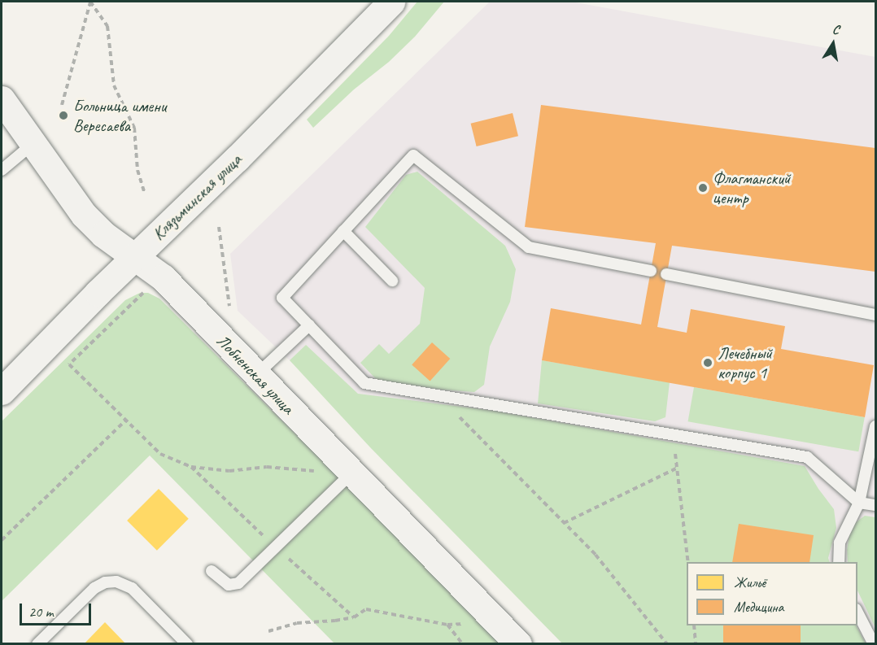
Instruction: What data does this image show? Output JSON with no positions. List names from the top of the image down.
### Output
{
  "streets": {
    "street": ["Клязьминская улица", "Лобненская улица"]
  },
  "crossings": [
    ["Клязьминская улица", "Лобненская улица"]
  ],
  "places": ["Больница имени Вересаева", "Флагманский центр", "Лечебный корпус 1"],
  "legend": ["Жильё", "Медицина"],
  "scale_bar": "20 m",
  "north": "top"
}
